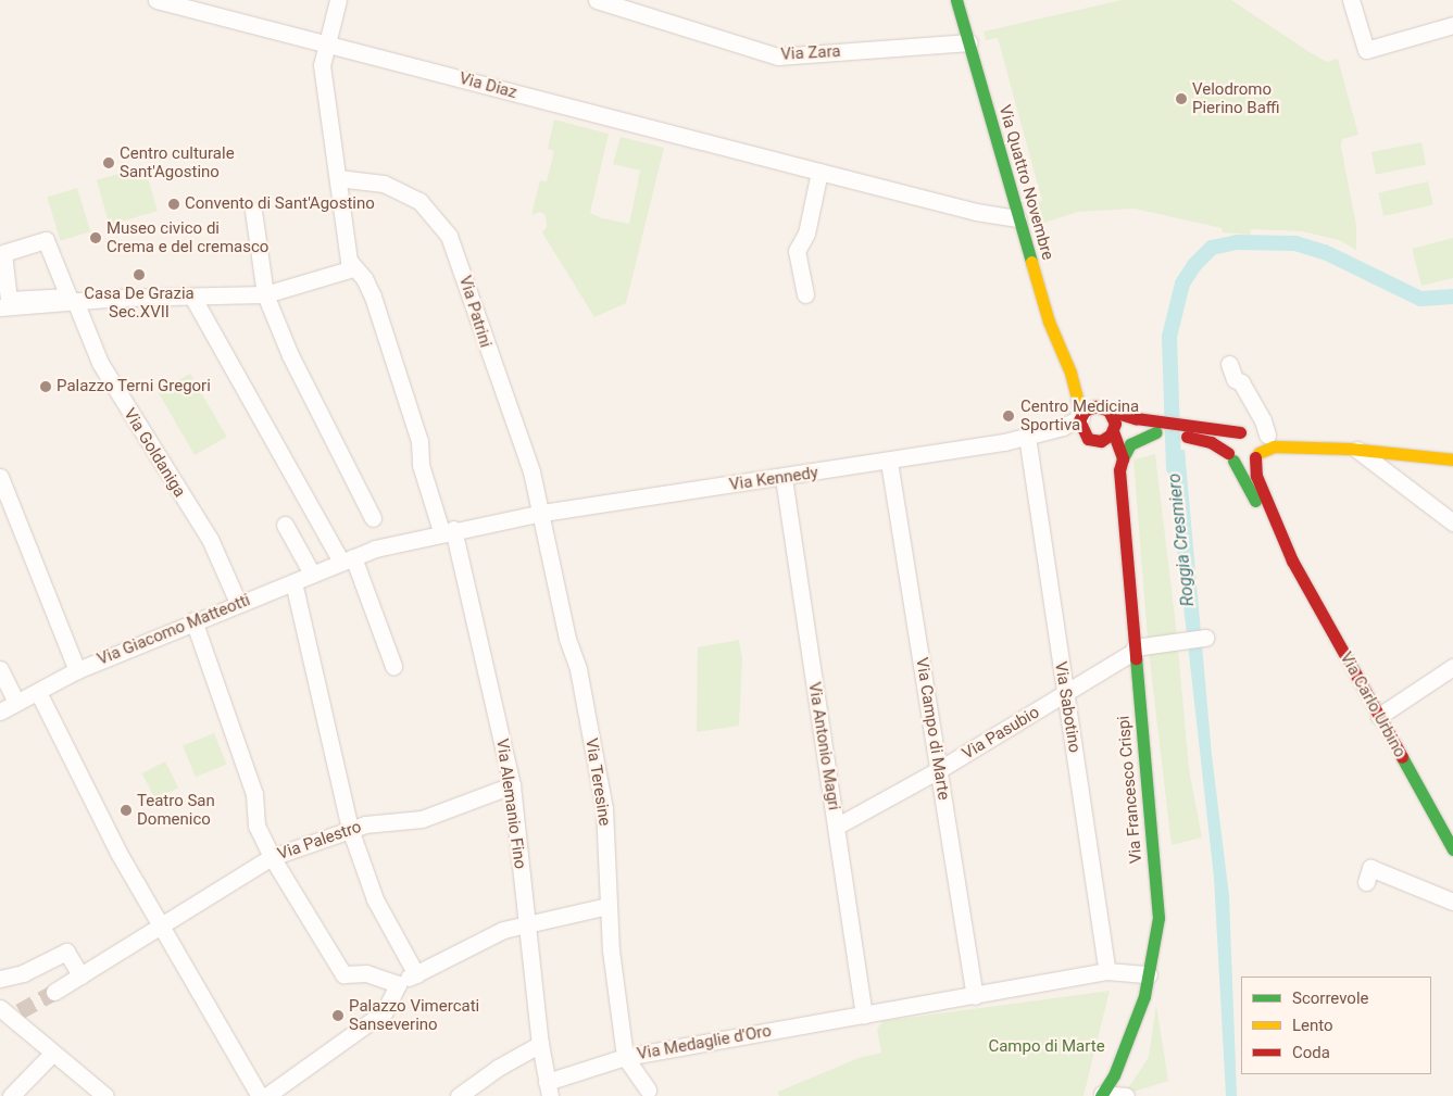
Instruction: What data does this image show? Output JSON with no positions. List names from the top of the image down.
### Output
{
  "streets": {
    "street": [
      "Via Zara",
      "Via Diaz",
      "Via Quattro Novembre",
      "Via Patrini",
      "Via Goldaniga",
      "Via Kennedy",
      "Via Giacomo Matteotti",
      "Via Carlo Urbino",
      "Via Sabotino",
      "Via Campo di Marte",
      "Via Pasubio",
      "Via Antonio Magri",
      "Via Teresine",
      "Via Francesco Crispi",
      "Via Alemanio Fino",
      "Via Palestro",
      "Via Medaglie d'Oro"
    ]
  },
  "crossings": [
    ["Via Zara", "Via Quattro Novembre"],
    ["Via Diaz", "Via Quattro Novembre"],
    ["Via Quattro Novembre", "Via Kennedy"],
    ["Via Quattro Novembre", "Via Francesco Crispi"],
    ["Via Patrini", "Via Kennedy"],
    ["Via Patrini", "Via Teresine"],
    ["Via Goldaniga", "Via Giacomo Matteotti"],
    ["Via Kennedy", "Via Giacomo Matteotti"],
    ["Via Kennedy", "Via Sabotino"],
    ["Via Kennedy", "Via Campo di Marte"],
    ["Via Kennedy", "Via Antonio Magri"],
    ["Via Kennedy", "Via Teresine"],
    ["Via Kennedy", "Via Francesco Crispi"],
    ["Via Kennedy", "Via Alemanio Fino"],
    ["Via Giacomo Matteotti", "Via Alemanio Fino"],
    ["Via Sabotino", "Via Pasubio"],
    ["Via Sabotino", "Via Medaglie d'Oro"],
    ["Via Campo di Marte", "Via Pasubio"],
    ["Via Campo di Marte", "Via Medaglie d'Oro"],
    ["Via Pasubio", "Via Antonio Magri"],
    ["Via Pasubio", "Via Francesco Crispi"],
    ["Via Antonio Magri", "Via Medaglie d'Oro"],
    ["Via Teresine", "Via Medaglie d'Oro"],
    ["Via Francesco Crispi", "Via Medaglie d'Oro"],
    ["Via Alemanio Fino", "Via Palestro"],
    ["Via Alemanio Fino", "Via Medaglie d'Oro"]
  ],
  "water": ["Roggia Cresmiero"],
  "parks": ["Campo di Marte"],
  "places": [
    "Velodromo Pierino Baffi",
    "Centro culturale Sant'Agostino",
    "Convento di Sant'Agostino",
    "Museo civico di Crema e del cremasco",
    "Casa De Grazia Sec.XVII",
    "Palazzo Terni Gregori",
    "Centro Medicina Sportiva",
    "Teatro San Domenico",
    "Palazzo Vimercati Sanseverino"
  ],
  "legend": ["Scorrevole", "Lento", "Coda"]
}
